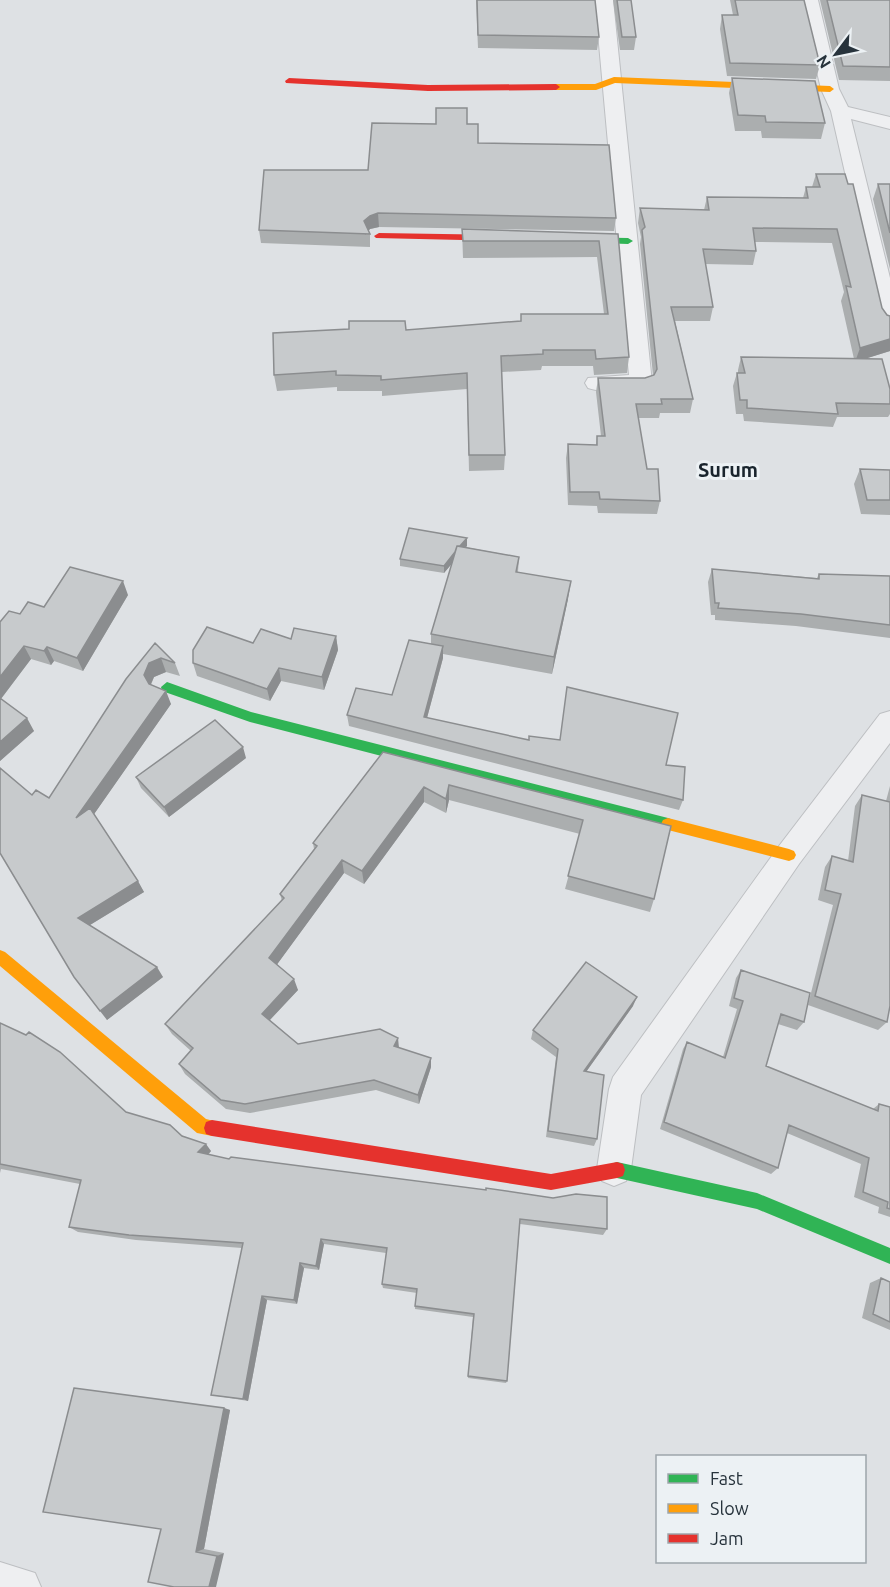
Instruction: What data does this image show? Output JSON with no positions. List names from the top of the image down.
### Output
{
  "districts": ["Surum"],
  "legend": ["Fast", "Slow", "Jam"],
  "north": "bottom left"
}
